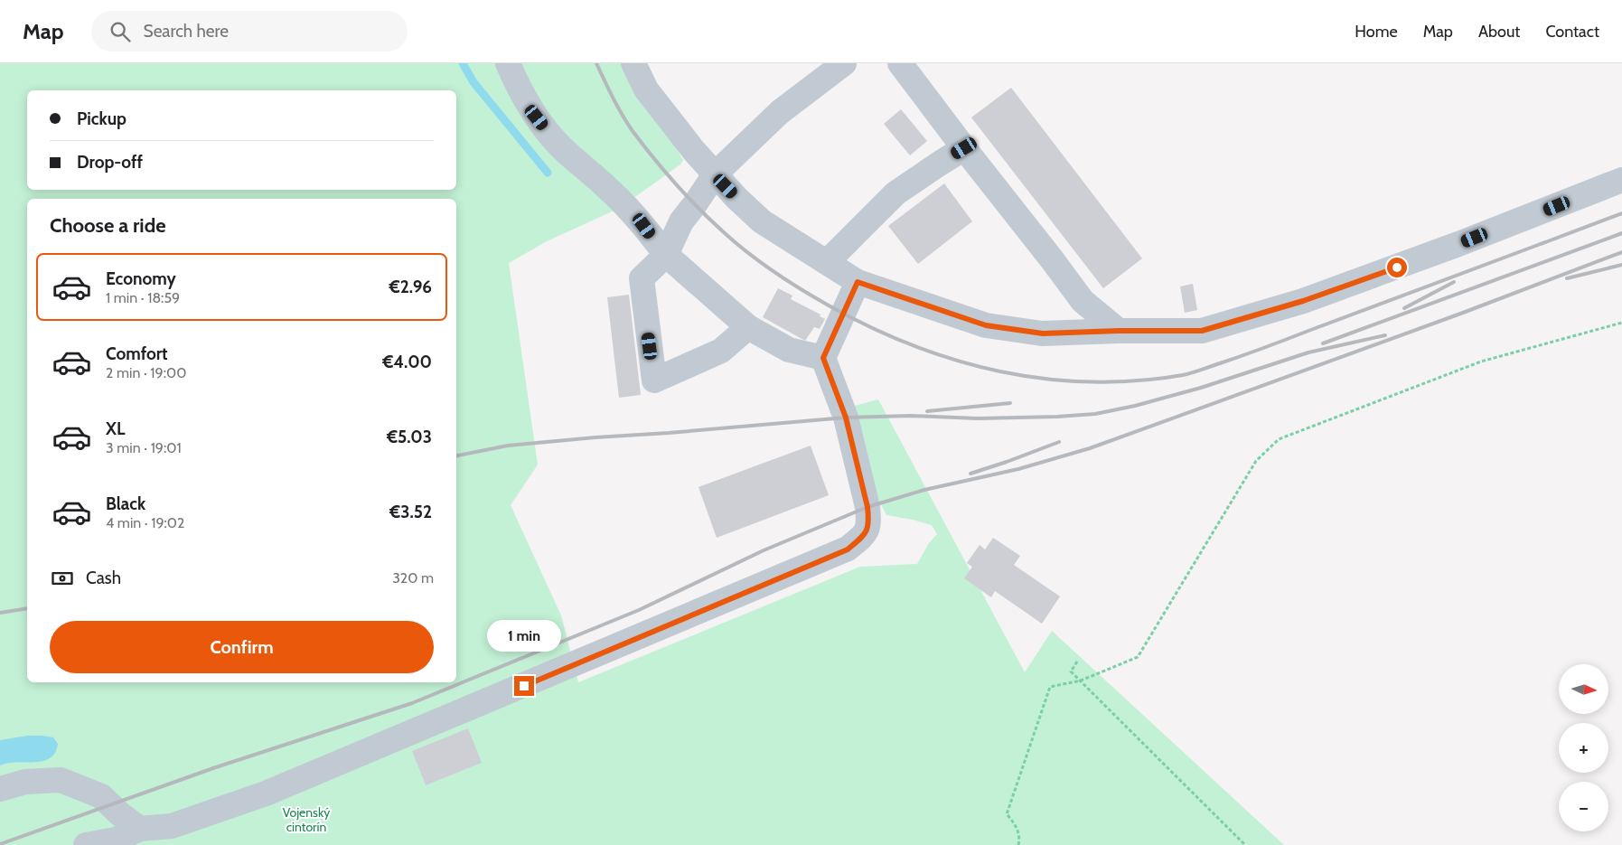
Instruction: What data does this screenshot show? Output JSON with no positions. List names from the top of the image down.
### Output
{
  "parks": ["Vojenský cintorín"],
  "north": "right",
  "page": {
    "header": "Map",
    "search": "Search here",
    "nav": [
      "Home",
      "Map",
      "About",
      "Contact"
    ],
    "banner": ["Pickup", "Drop-off"],
    "heading": "Choose a ride",
    "list": [
      {
        "name": "Economy",
        "note": "1 min · 18:59",
        "value": "€2.96"
      },
      {
        "name": "Comfort",
        "note": "2 min · 19:00",
        "value": "€4.00"
      },
      {
        "name": "XL",
        "note": "3 min · 19:01",
        "value": "€5.03"
      },
      {
        "name": "Black",
        "note": "4 min · 19:02",
        "value": "€3.52"
      }
    ],
    "pay": ["Cash", "320 m"],
    "buttons": "Confirm",
    "bubble": "1 min",
    "map_buttons": ["+", "−"]
  }
}
